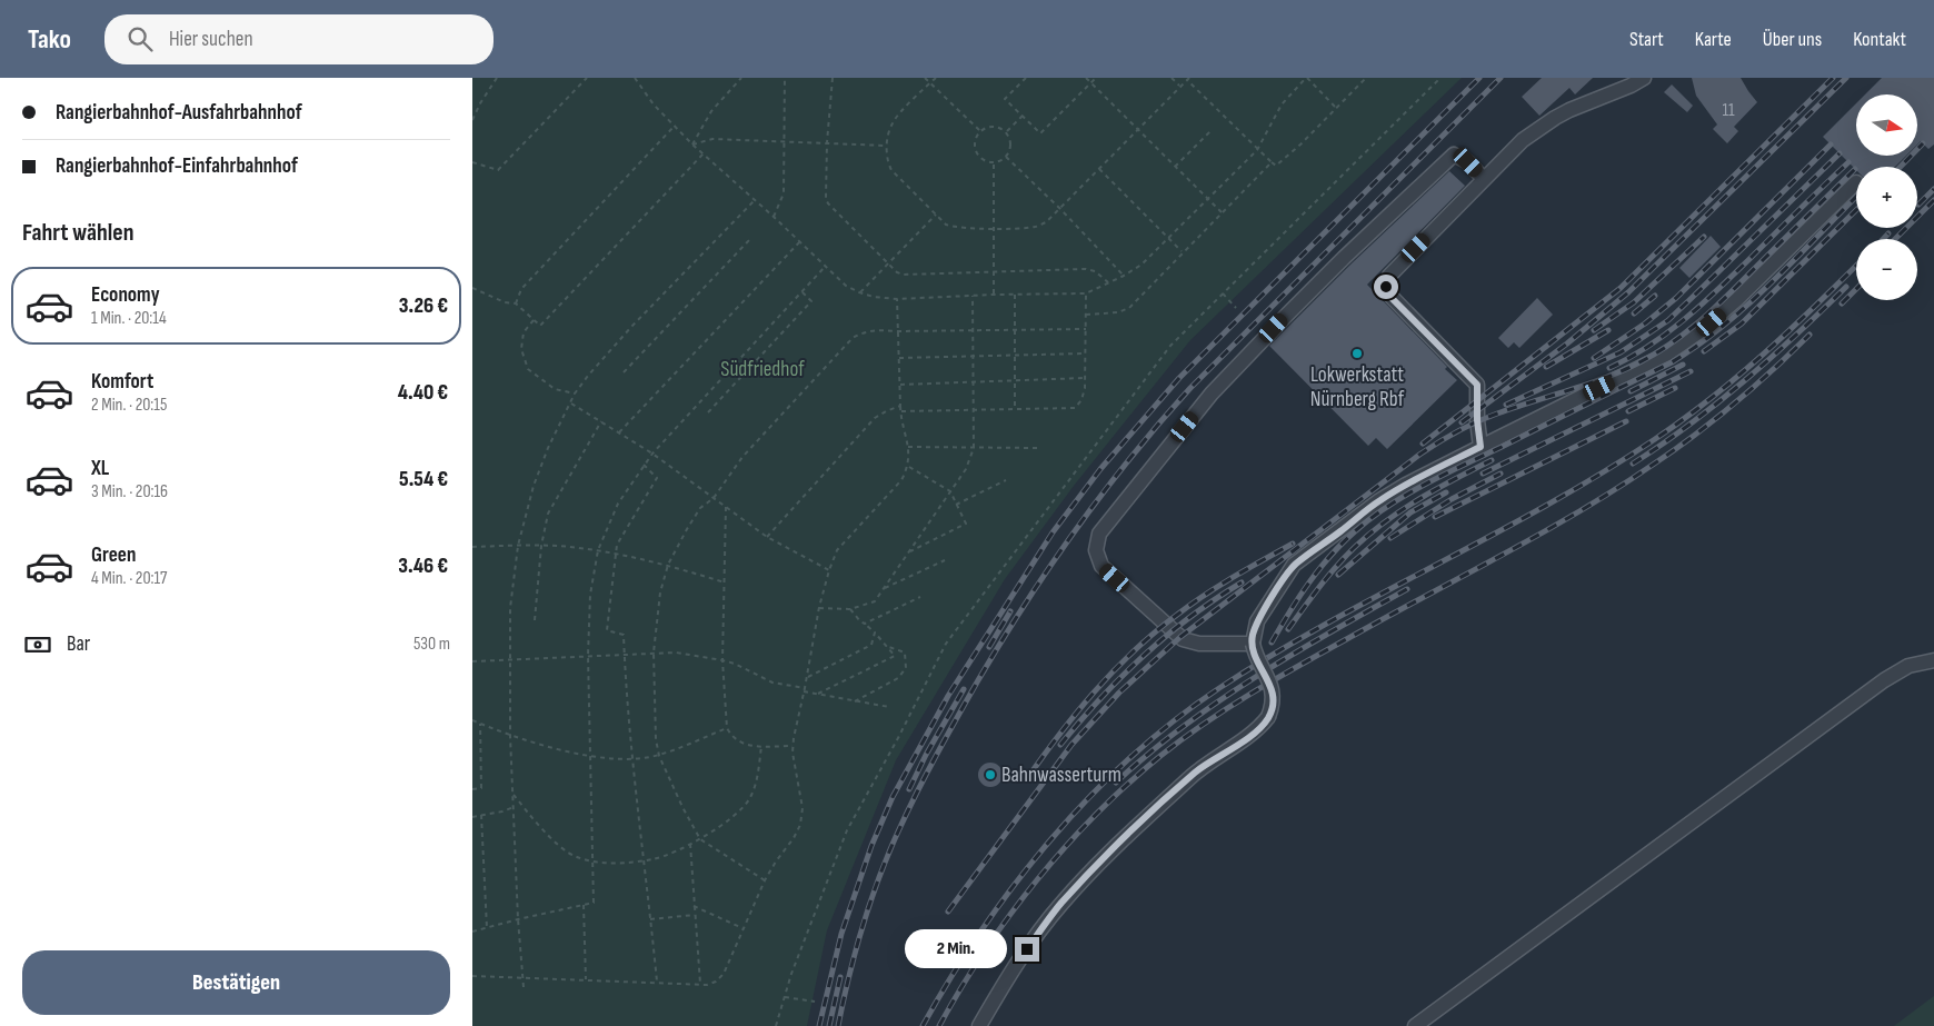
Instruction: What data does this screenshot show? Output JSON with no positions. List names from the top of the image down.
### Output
{
  "parks": ["Südfriedhof"],
  "places": ["Lokwerkstatt Nürnberg Rbf", "Bahnwasserturm"],
  "house_numbers": ["11"],
  "north": "right",
  "page": {
    "header": "Tako",
    "search": "Hier suchen",
    "nav": [
      "Start",
      "Karte",
      "Über uns",
      "Kontakt"
    ],
    "banner": ["Rangierbahnhof-Ausfahrbahnhof", "Rangierbahnhof-Einfahrbahnhof"],
    "map_buttons": ["+", "−"],
    "heading": "Fahrt wählen",
    "list": [
      {
        "name": "Economy",
        "note": "1 Min. · 20:14",
        "value": "3.26 €"
      },
      {
        "name": "Komfort",
        "note": "2 Min. · 20:15",
        "value": "4.40 €"
      },
      {
        "name": "XL",
        "note": "3 Min. · 20:16",
        "value": "5.54 €"
      },
      {
        "name": "Green",
        "note": "4 Min. · 20:17",
        "value": "3.46 €"
      }
    ],
    "pay": ["Bar", "530 m"],
    "bubble": "2 Min.",
    "buttons": "Bestätigen"
  }
}
